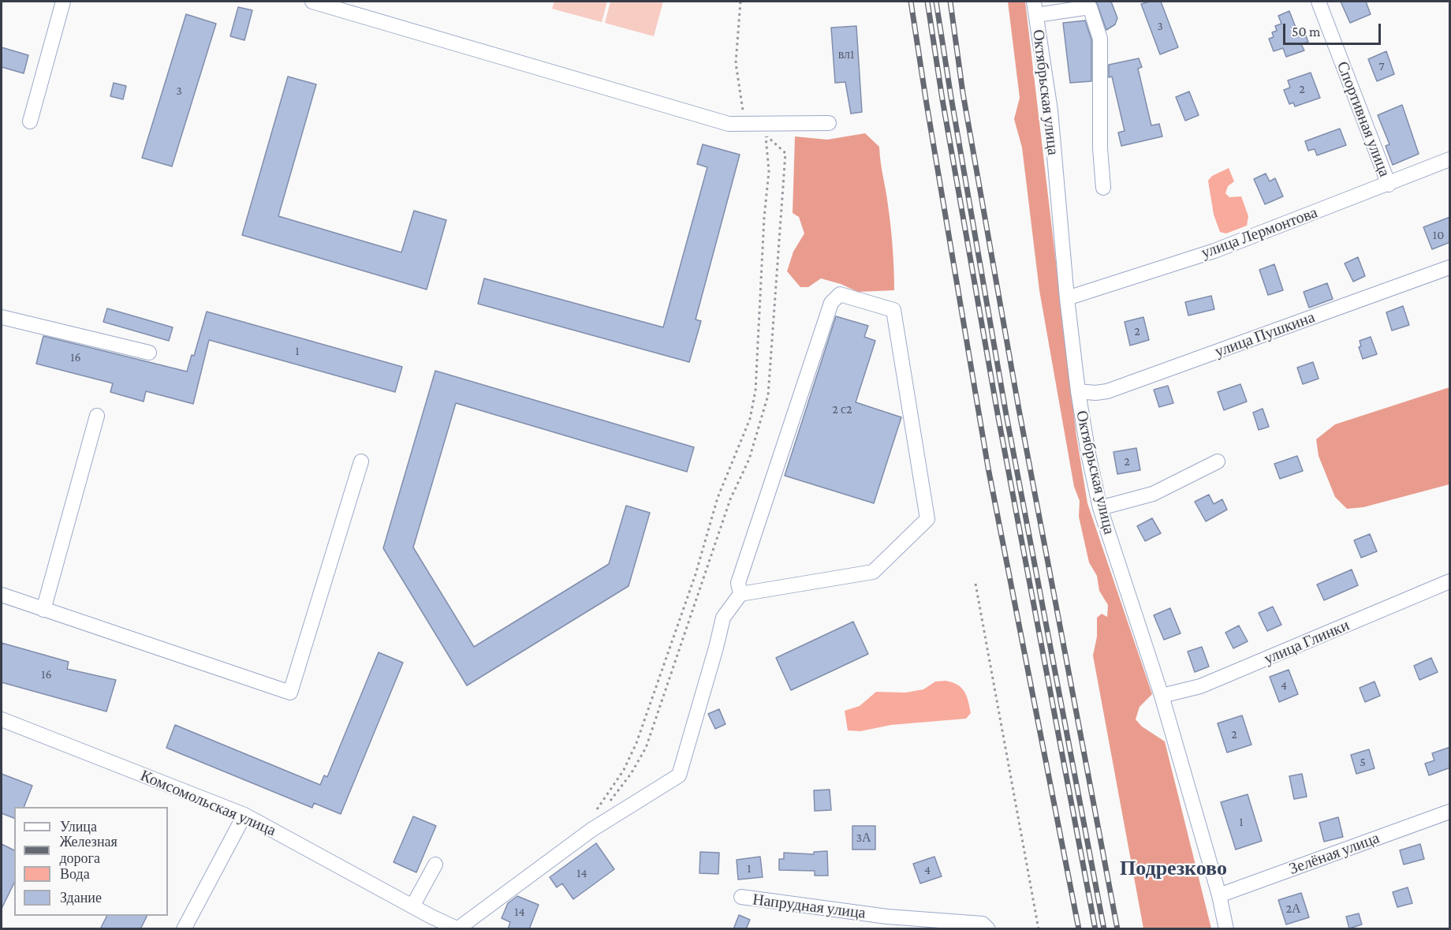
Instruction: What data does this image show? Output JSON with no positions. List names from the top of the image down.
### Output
{
  "streets": {
    "street": [
      "Октябрьская улица",
      "Спортивная улица",
      "улица Лермонтова",
      "улица Пушкина",
      "улица Глинки",
      "Комсомольская улица",
      "Зелёная улица",
      "Напрудная улица"
    ]
  },
  "crossings": [
    ["Октябрьская улица", "улица Лермонтова"],
    ["Октябрьская улица", "улица Пушкина"],
    ["Октябрьская улица", "улица Глинки"],
    ["Октябрьская улица", "Зелёная улица"],
    ["Спортивная улица", "улица Лермонтова"]
  ],
  "districts": ["Подрезково"],
  "house_numbers": [
    "3",
    "вл1",
    "7",
    "2",
    "3",
    "10",
    "2",
    "1",
    "16",
    "2 с2",
    "2",
    "16",
    "4",
    "2",
    "5",
    "1",
    "3А",
    "1",
    "4",
    "14",
    "2А",
    "14"
  ],
  "legend": [
    "Улица",
    "Железная дорога",
    "Вода",
    "Здание"
  ],
  "scale_bar": "50 m"
}
